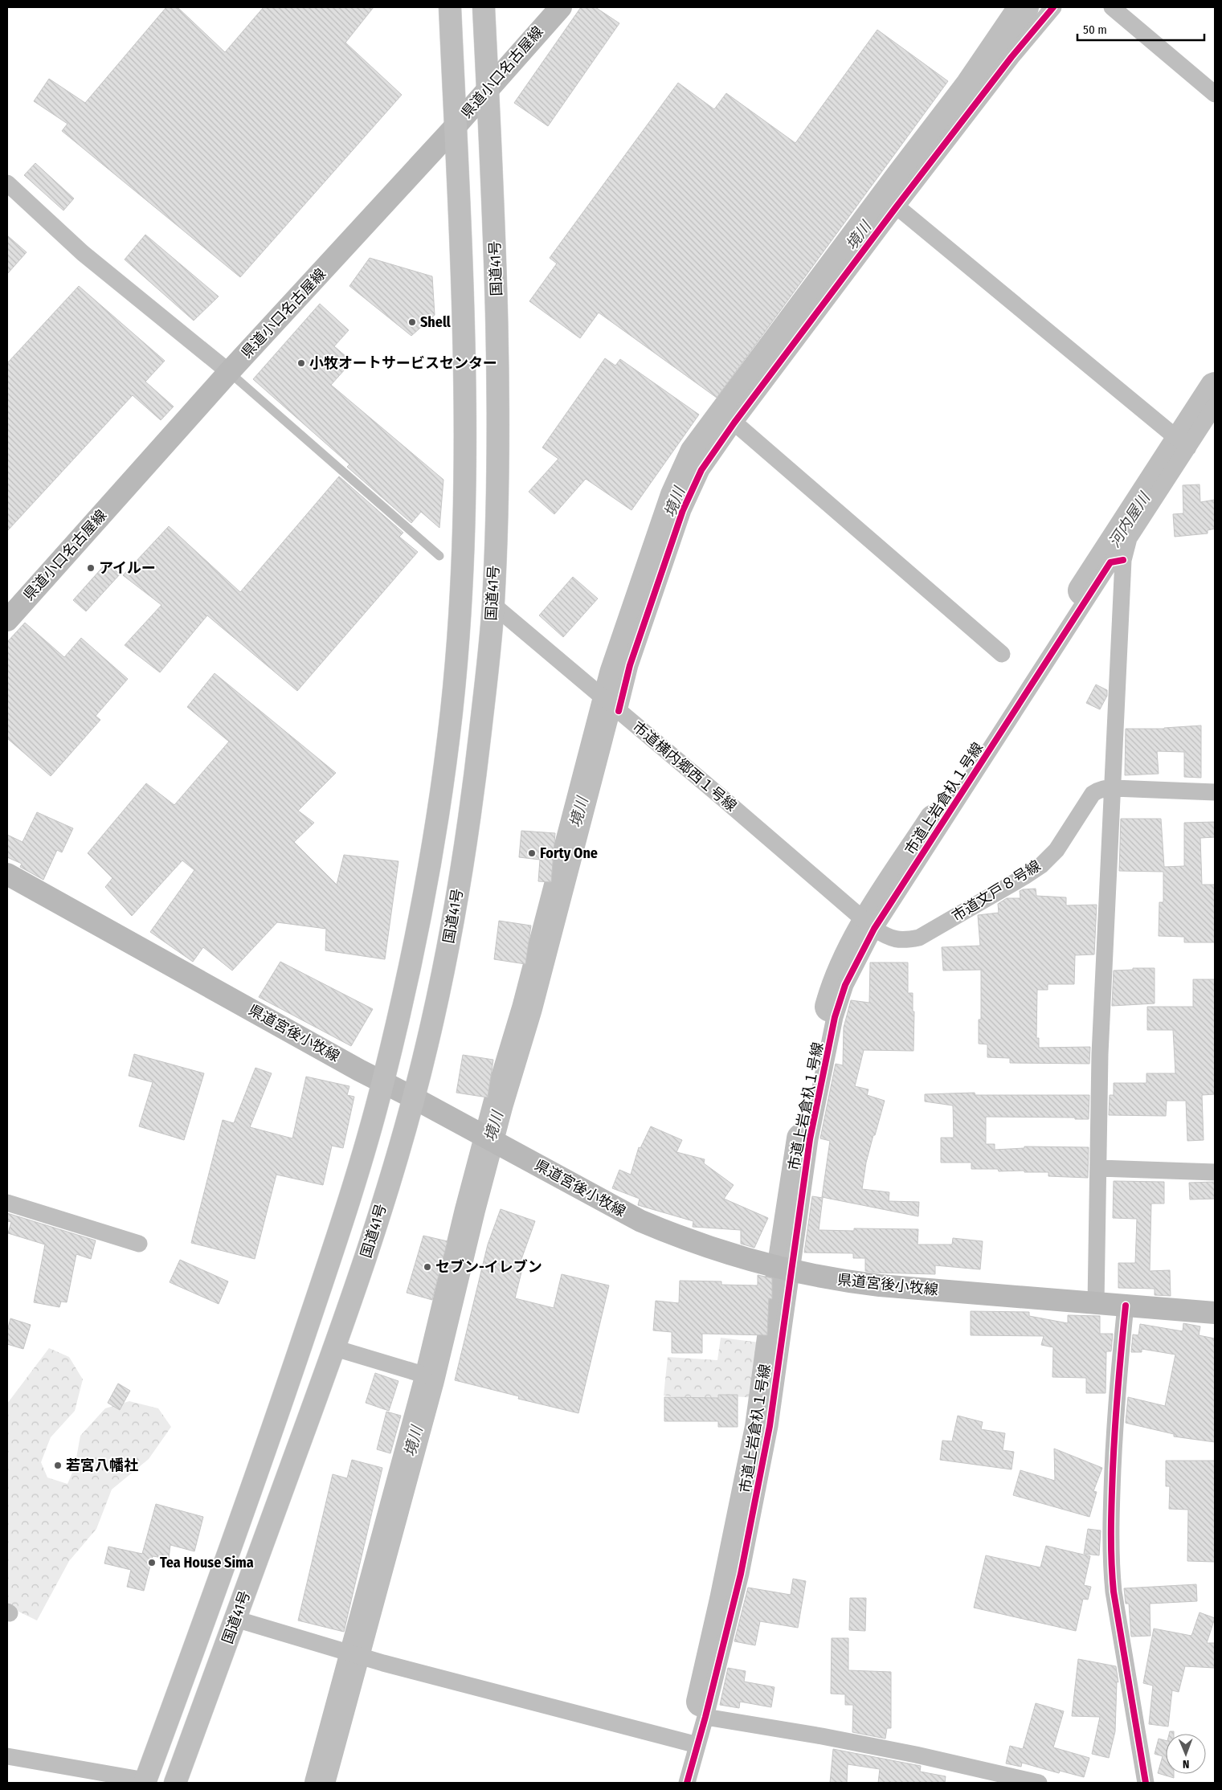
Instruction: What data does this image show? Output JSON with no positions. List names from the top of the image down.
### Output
{
  "streets": {
    "highway": ["国道41号"],
    "main road": ["県道小口名古屋線", "県道宮後小牧線"],
    "street": ["市道横内郷西１号線", "市道上岩倉杁１号線", "市道文戸８号線"]
  },
  "crossings": [
    ["県道小口名古屋線", "国道41号"],
    ["国道41号", "市道横内郷西１号線"],
    ["国道41号", "県道宮後小牧線"],
    ["市道横内郷西１号線", "市道上岩倉杁１号線"],
    ["市道横内郷西１号線", "市道文戸８号線"],
    ["市道上岩倉杁１号線", "市道文戸８号線"],
    ["市道上岩倉杁１号線", "県道宮後小牧線"]
  ],
  "water": ["境川", "河内屋川"],
  "places": [
    "Shell",
    "小牧オートサービスセンター",
    "アイルー",
    "Forty One",
    "セブン-イレブン",
    "若宮八幡社",
    "Tea House Sima"
  ],
  "scale_bar": "50 m",
  "north": "bottom"
}
